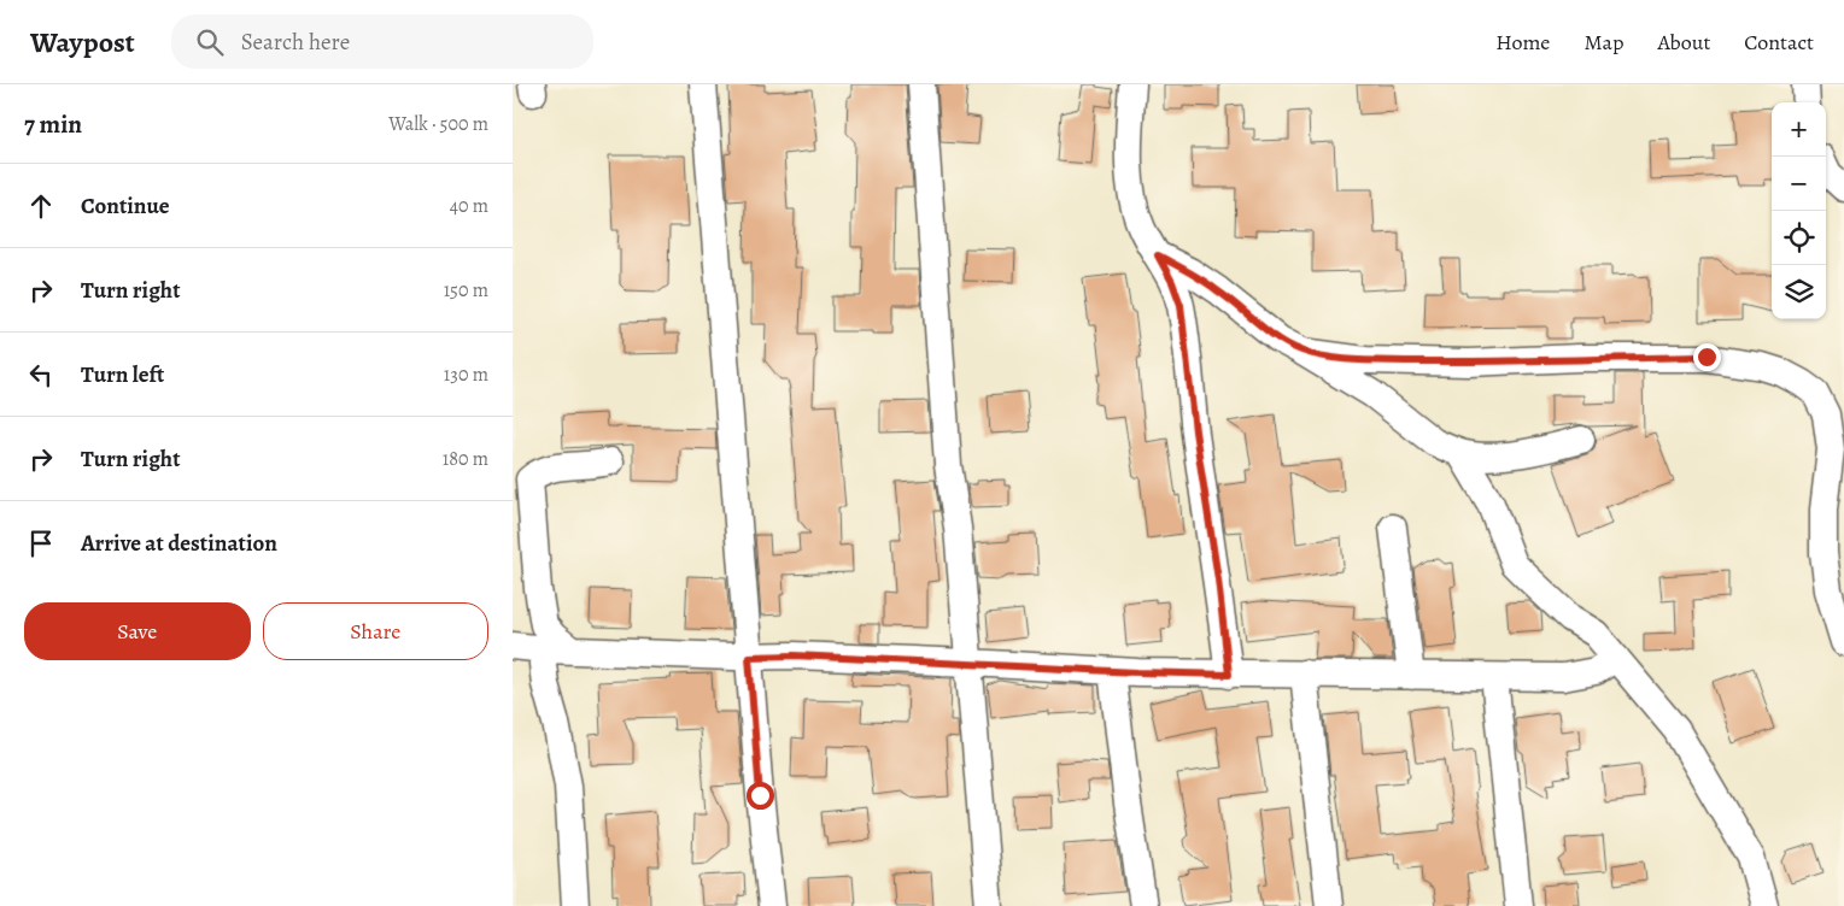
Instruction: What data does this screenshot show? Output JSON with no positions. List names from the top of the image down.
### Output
{
  "page": {
    "header": "Waypost",
    "search": "Search here",
    "nav": [
      "Home",
      "Map",
      "About",
      "Contact"
    ],
    "heading": ["7 min", "Walk · 500 m"],
    "map_buttons": ["+", "−"],
    "list": [
      ["Continue", "40 m"],
      ["Turn right", "150 m"],
      ["Turn left", "130 m"],
      ["Turn right", "180 m"],
      "Arrive at destination"
    ],
    "buttons": ["Save", "Share"]
  }
}
